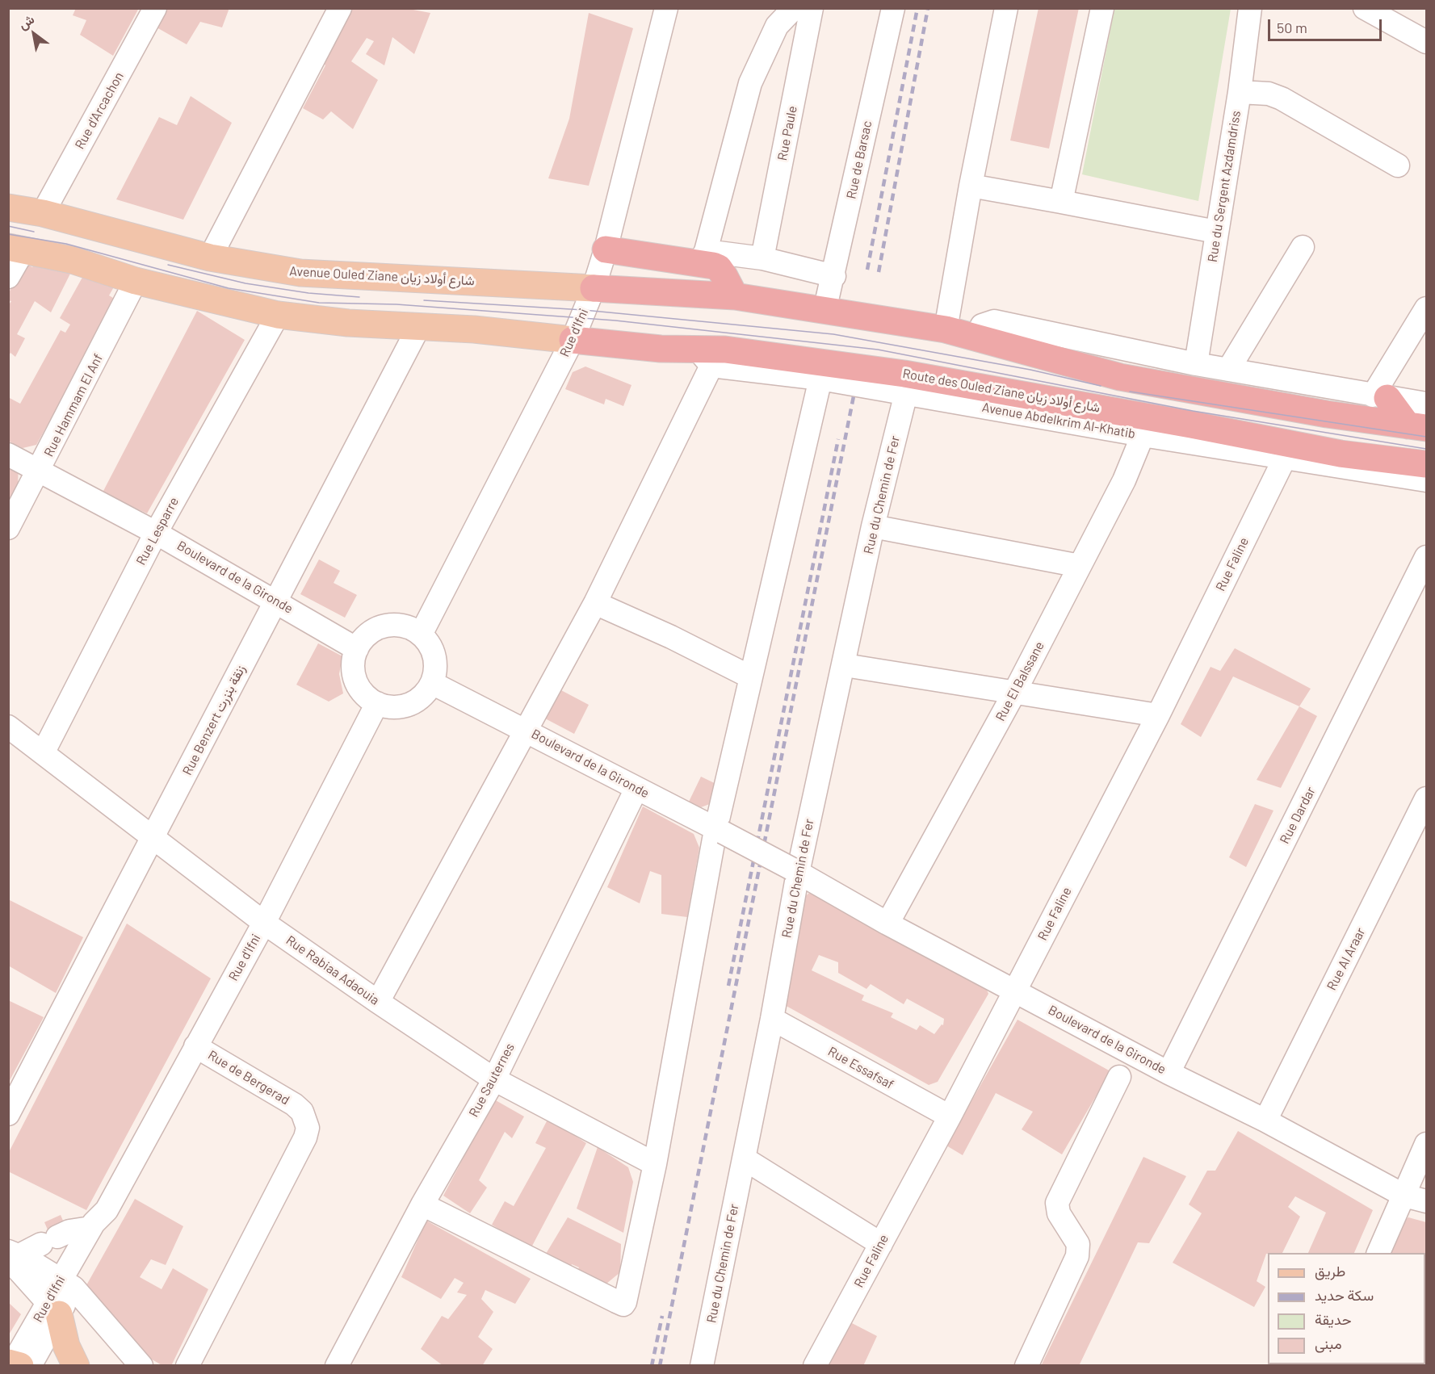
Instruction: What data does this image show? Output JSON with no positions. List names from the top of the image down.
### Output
{
  "streets": {
    "highway": ["Avenue Ouled Ziane شارع أولاد زيان", "Route des Ouled Ziane شارع أولاد زيان"],
    "street": [
      "Rue d'Arcachon",
      "Rue Paule",
      "Rue de Barsac",
      "Rue du Sergent Azdamdriss",
      "Rue d'Ifni",
      "Rue Hammam El Anf",
      "Avenue Abdelkrim Al-Khatib",
      "Rue du Chemin de Fer",
      "Rue Lesparre",
      "Rue Faline",
      "Boulevard de la Gironde",
      "Rue El Balssane",
      "Rue Benzert زنقة بنزرت",
      "Rue Dardar",
      "Rue Al Araar",
      "Rue Rabiaa Adaouia",
      "Rue Essafsaf",
      "Rue de Bergerad",
      "Rue Sauternes"
    ]
  },
  "crossings": [
    ["Rue d'Arcachon", "Avenue Ouled Ziane شارع أولاد زيان"],
    ["Avenue Ouled Ziane شارع أولاد زيان", "Rue d'Ifni"],
    ["Rue d'Ifni", "Route des Ouled Ziane شارع أولاد زيان"],
    ["Rue d'Ifni", "Boulevard de la Gironde"],
    ["Rue d'Ifni", "Rue Rabiaa Adaouia"],
    ["Rue d'Ifni", "Rue de Bergerad"],
    ["Route des Ouled Ziane شارع أولاد زيان", "Avenue Abdelkrim Al-Khatib"],
    ["Rue Hammam El Anf", "Boulevard de la Gironde"],
    ["Avenue Abdelkrim Al-Khatib", "Rue du Chemin de Fer"],
    ["Avenue Abdelkrim Al-Khatib", "Rue Faline"],
    ["Avenue Abdelkrim Al-Khatib", "Rue El Balssane"],
    ["Rue du Chemin de Fer", "Boulevard de la Gironde"],
    ["Rue du Chemin de Fer", "Rue Essafsaf"],
    ["Rue Lesparre", "Boulevard de la Gironde"],
    ["Rue Lesparre", "Rue Rabiaa Adaouia"],
    ["Rue Faline", "Boulevard de la Gironde"],
    ["Rue Faline", "Rue Essafsaf"],
    ["Boulevard de la Gironde", "Rue El Balssane"],
    ["Boulevard de la Gironde", "Rue Benzert زنقة بنزرت"],
    ["Boulevard de la Gironde", "Rue Dardar"],
    ["Boulevard de la Gironde", "Rue Al Araar"],
    ["Boulevard de la Gironde", "Rue Sauternes"],
    ["Rue Benzert زنقة بنزرت", "Rue Rabiaa Adaouia"],
    ["Rue Rabiaa Adaouia", "Rue Sauternes"]
  ],
  "legend": [
    "طريق",
    "سكة حديد",
    "حديقة",
    "مبنى"
  ],
  "scale_bar": "50 m",
  "north": "top left"
}
